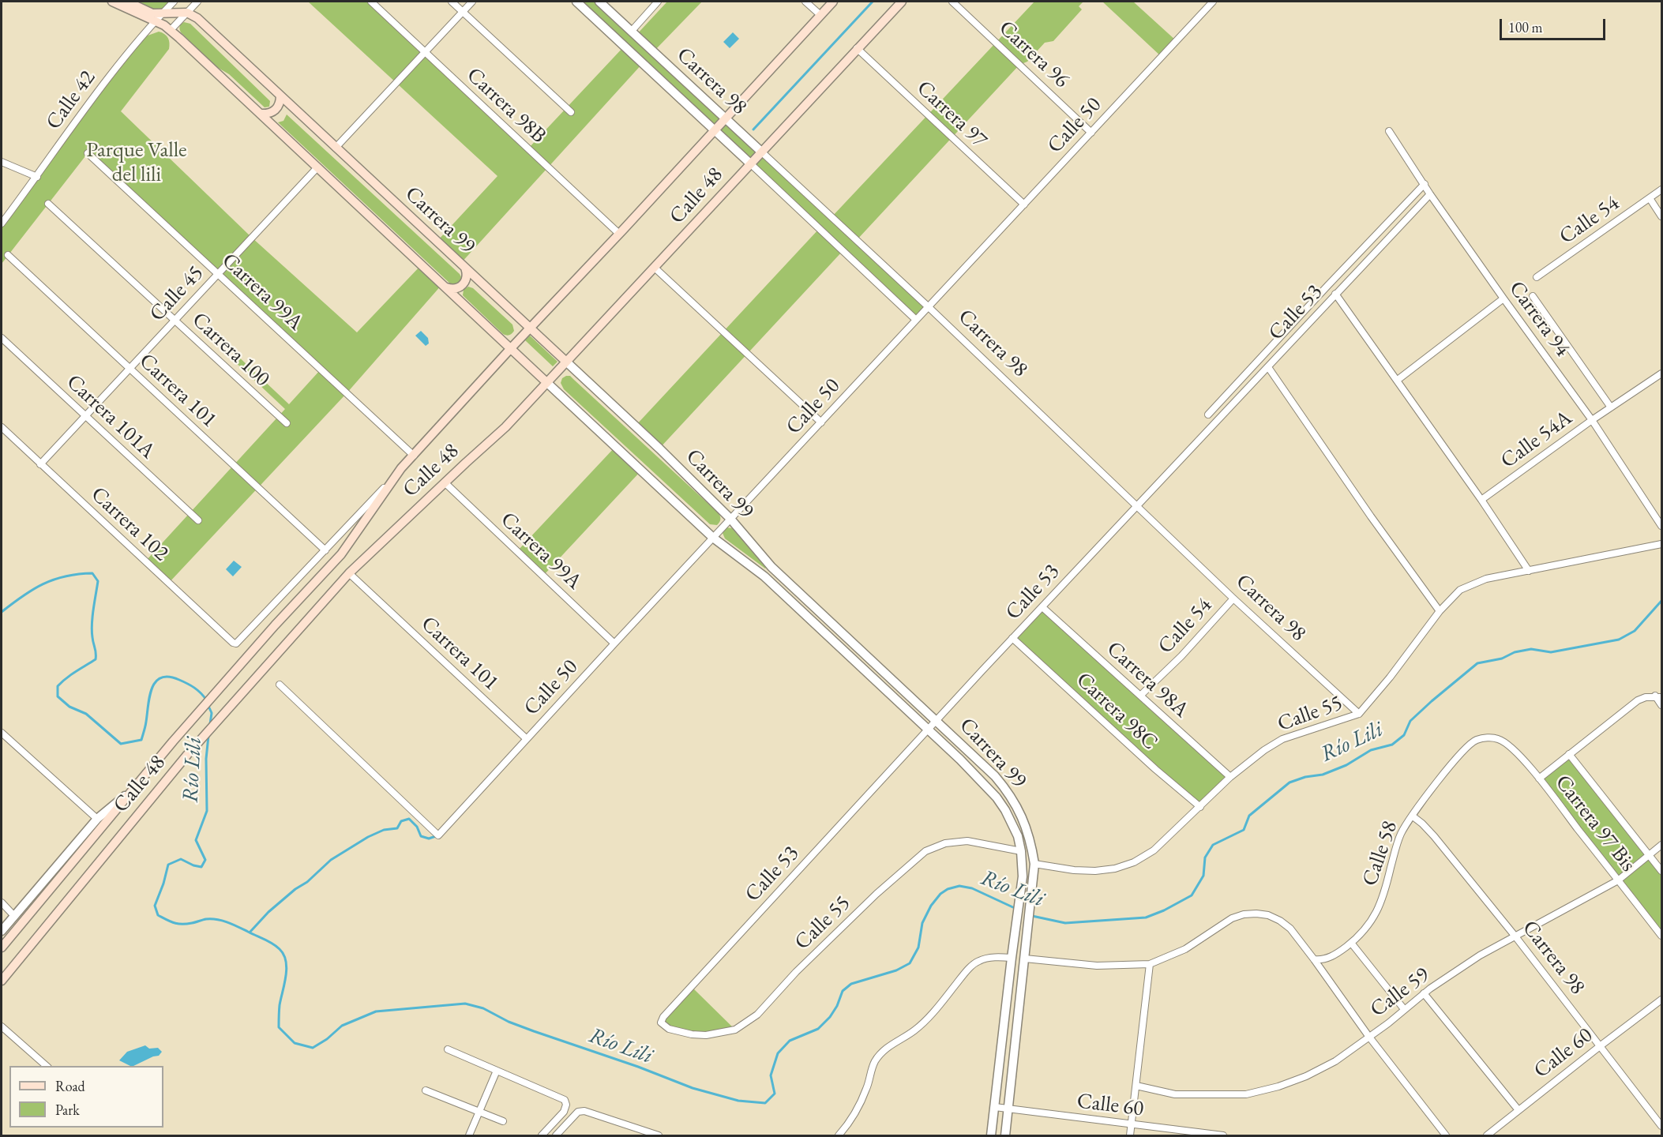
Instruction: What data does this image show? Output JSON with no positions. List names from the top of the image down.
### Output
{
  "streets": {
    "main road": ["Calle 48", "Carrera 99"],
    "street": [
      "Carrera 96",
      "Carrera 98",
      "Calle 42",
      "Carrera 98B",
      "Carrera 97",
      "Calle 50",
      "Calle 54",
      "Carrera 99A",
      "Calle 45",
      "Calle 53",
      "Carrera 94",
      "Carrera 100",
      "Carrera 101",
      "Carrera 101A",
      "Calle 54A",
      "Carrera 102",
      "Carrera 98A",
      "Carrera 98C",
      "Calle 55",
      "Carrera 97 Bis",
      "Calle 58",
      "Calle 59",
      "Calle 60"
    ]
  },
  "crossings": [
    ["Carrera 96", "Calle 50"],
    ["Carrera 98", "Calle 50"],
    ["Carrera 98", "Calle 48"],
    ["Carrera 98", "Calle 54"],
    ["Carrera 98", "Calle 53"],
    ["Carrera 98", "Calle 55"],
    ["Carrera 98", "Calle 58"],
    ["Carrera 98", "Calle 59"],
    ["Carrera 98", "Calle 60"],
    ["Calle 42", "Carrera 99"],
    ["Carrera 98B", "Calle 48"],
    ["Carrera 97", "Calle 50"],
    ["Carrera 97", "Calle 48"],
    ["Calle 50", "Carrera 99"],
    ["Calle 50", "Carrera 99A"],
    ["Calle 50", "Carrera 101"],
    ["Calle 48", "Carrera 99"],
    ["Calle 48", "Carrera 99A"],
    ["Calle 48", "Carrera 101"],
    ["Calle 48", "Carrera 102"],
    ["Carrera 99", "Calle 45"],
    ["Carrera 99", "Calle 53"],
    ["Carrera 99", "Calle 55"],
    ["Carrera 99", "Calle 60"],
    ["Calle 54", "Carrera 98A"],
    ["Carrera 99A", "Calle 45"],
    ["Calle 45", "Carrera 100"],
    ["Calle 45", "Carrera 101"],
    ["Calle 45", "Carrera 101A"],
    ["Calle 45", "Carrera 102"],
    ["Calle 53", "Carrera 94"],
    ["Calle 53", "Carrera 98A"],
    ["Calle 53", "Carrera 98C"],
    ["Calle 53", "Calle 55"],
    ["Carrera 94", "Calle 54A"],
    ["Carrera 98A", "Calle 55"],
    ["Carrera 98C", "Calle 55"],
    ["Carrera 97 Bis", "Calle 58"],
    ["Carrera 97 Bis", "Calle 59"]
  ],
  "water": ["Río Lili"],
  "parks": ["Parque Valle del lili"],
  "legend": ["Road", "Park"],
  "scale_bar": "100 m"
}
